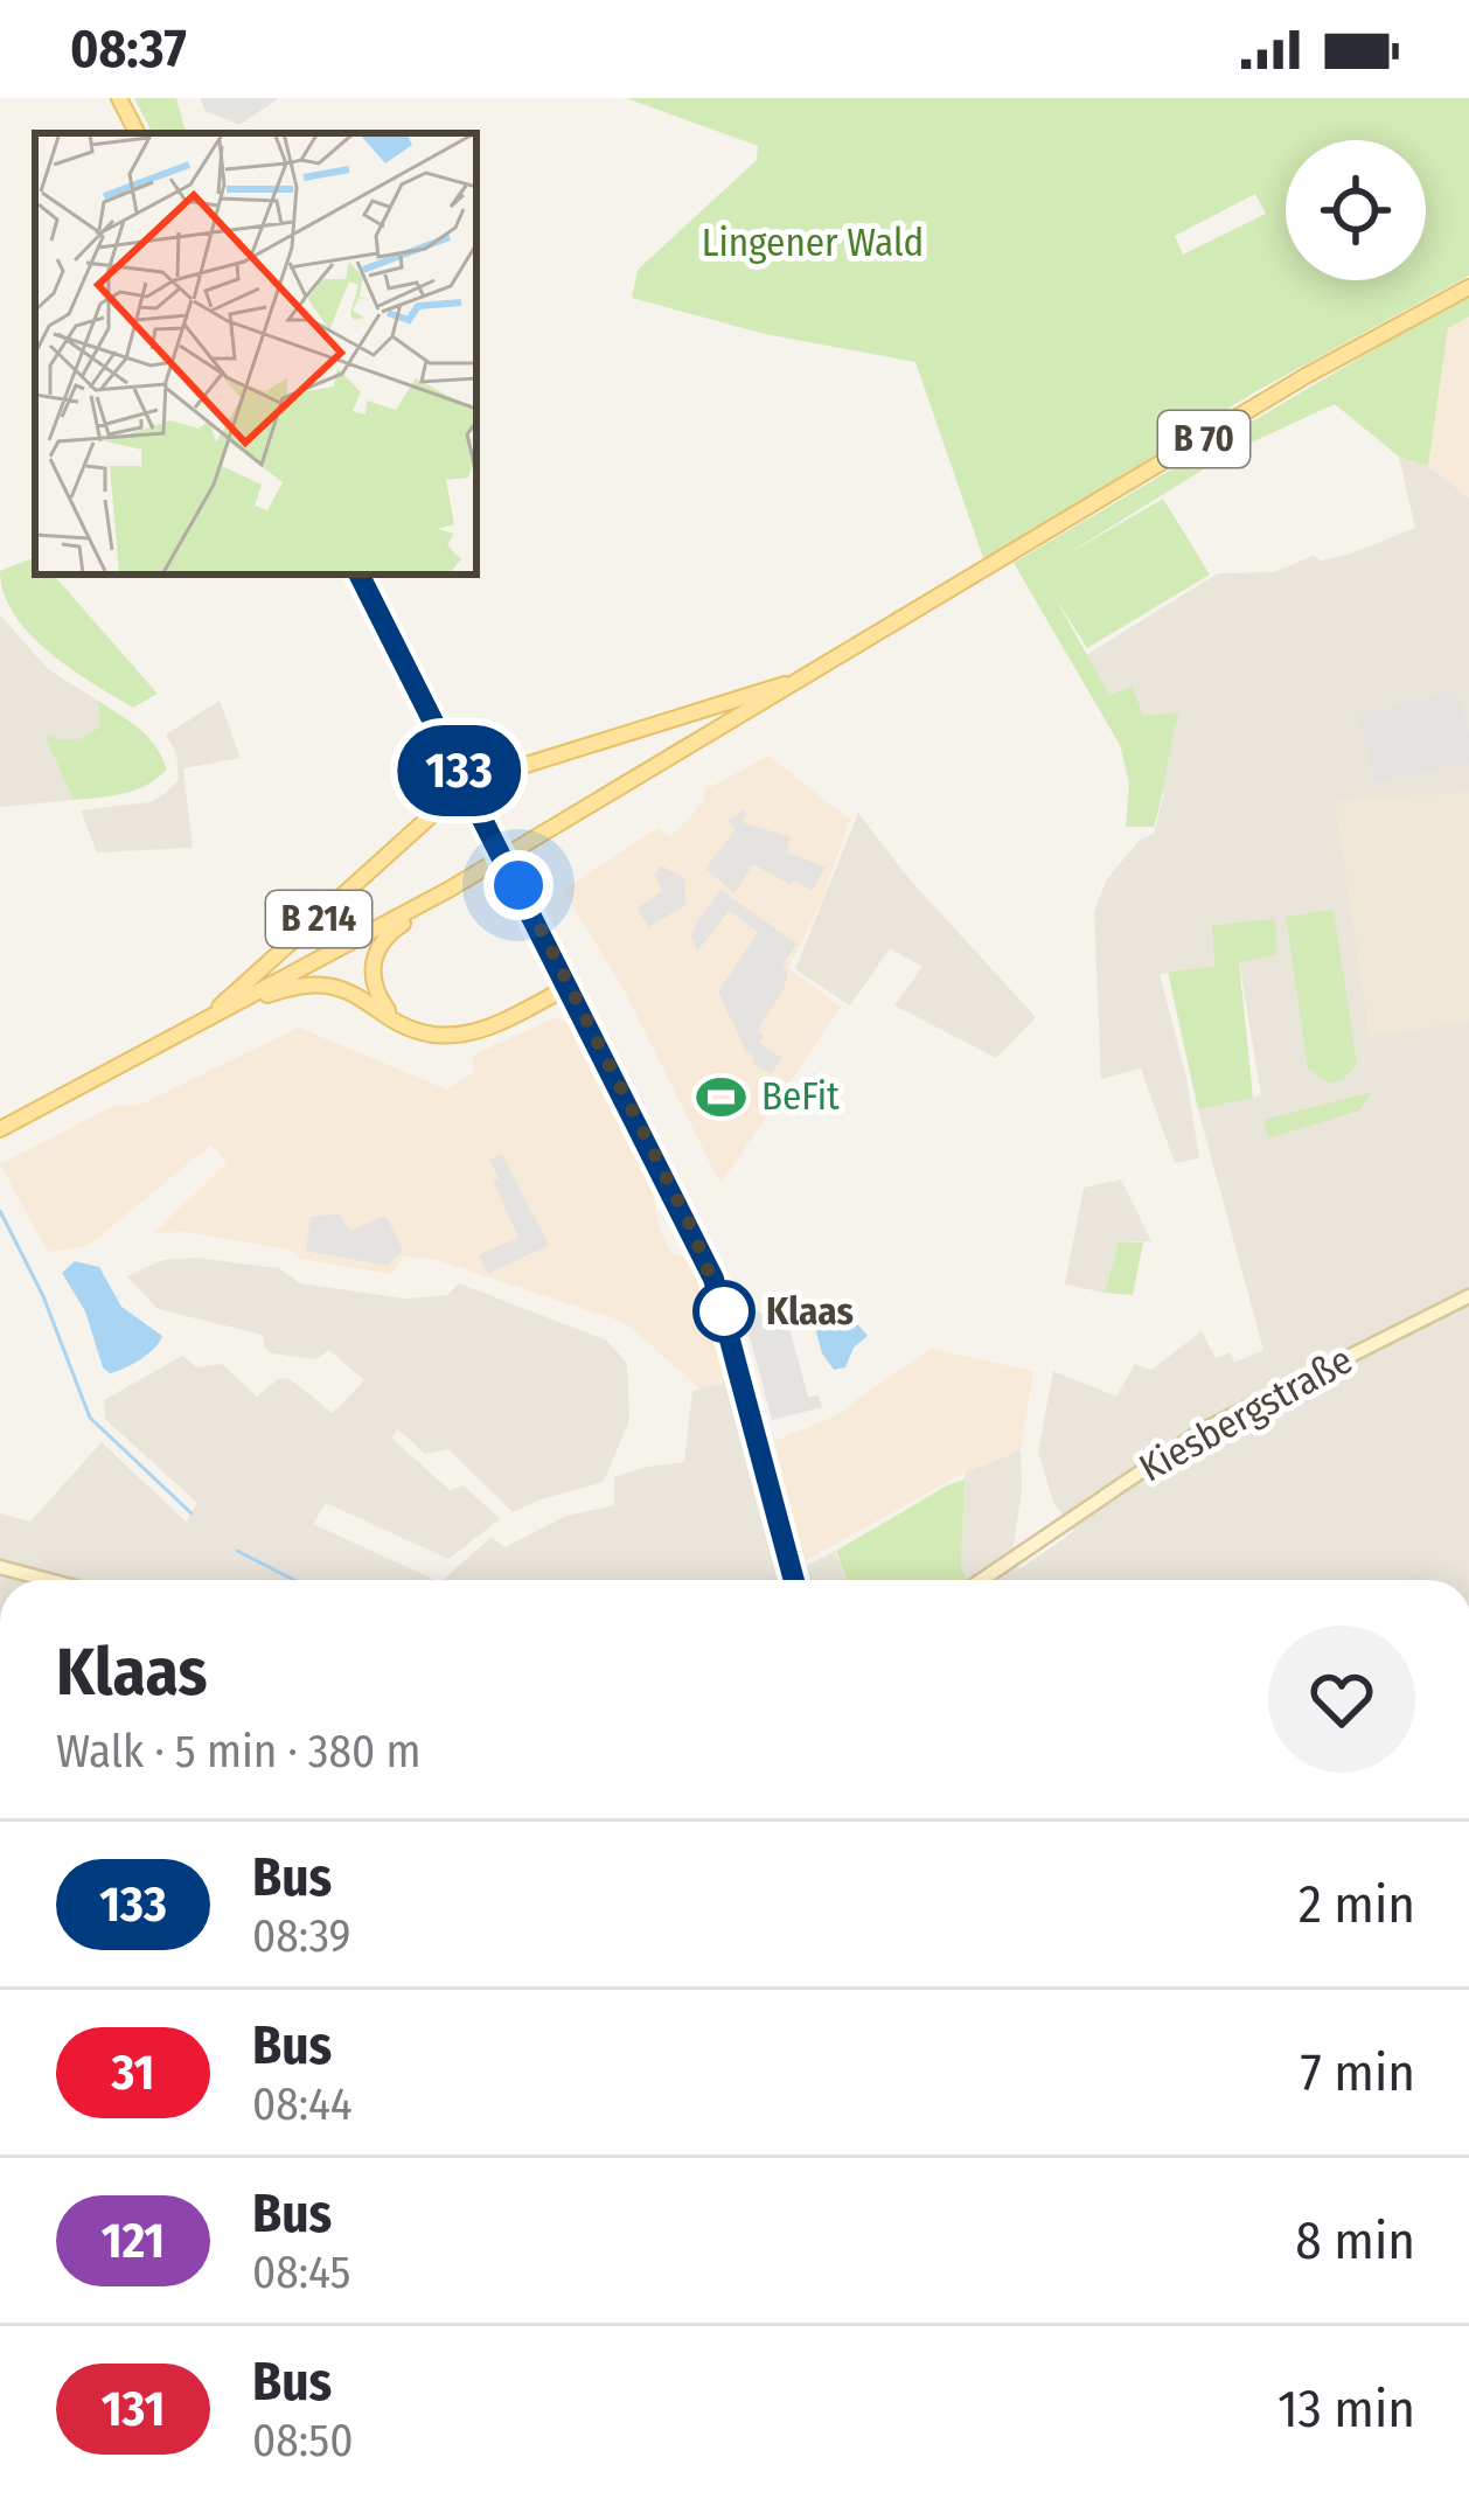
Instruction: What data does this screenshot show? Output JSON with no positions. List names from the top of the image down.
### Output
{
  "streets": {
    "main road": ["B 70", "B 214", "Kiesbergstraße"]
  },
  "crossings": [
    ["B 70", "B 214"]
  ],
  "parks": ["Lingener Wald"],
  "places": {
    "sports": ["BeFit"],
    "other": ["Klaas"]
  },
  "lines": ["bus line 133"],
  "page": {
    "status": "08:37",
    "on_map": "133",
    "heading": ["Klaas", "Walk · 5 min · 380 m"],
    "list": [
      {
        "mark": "133",
        "name": "Bus",
        "note": "08:39",
        "value": "2 min"
      },
      {
        "mark": "31",
        "name": "Bus",
        "note": "08:44",
        "value": "7 min"
      },
      {
        "mark": "121",
        "name": "Bus",
        "note": "08:45",
        "value": "8 min"
      },
      {
        "mark": "131",
        "name": "Bus",
        "note": "08:50",
        "value": "13 min"
      }
    ]
  }
}
